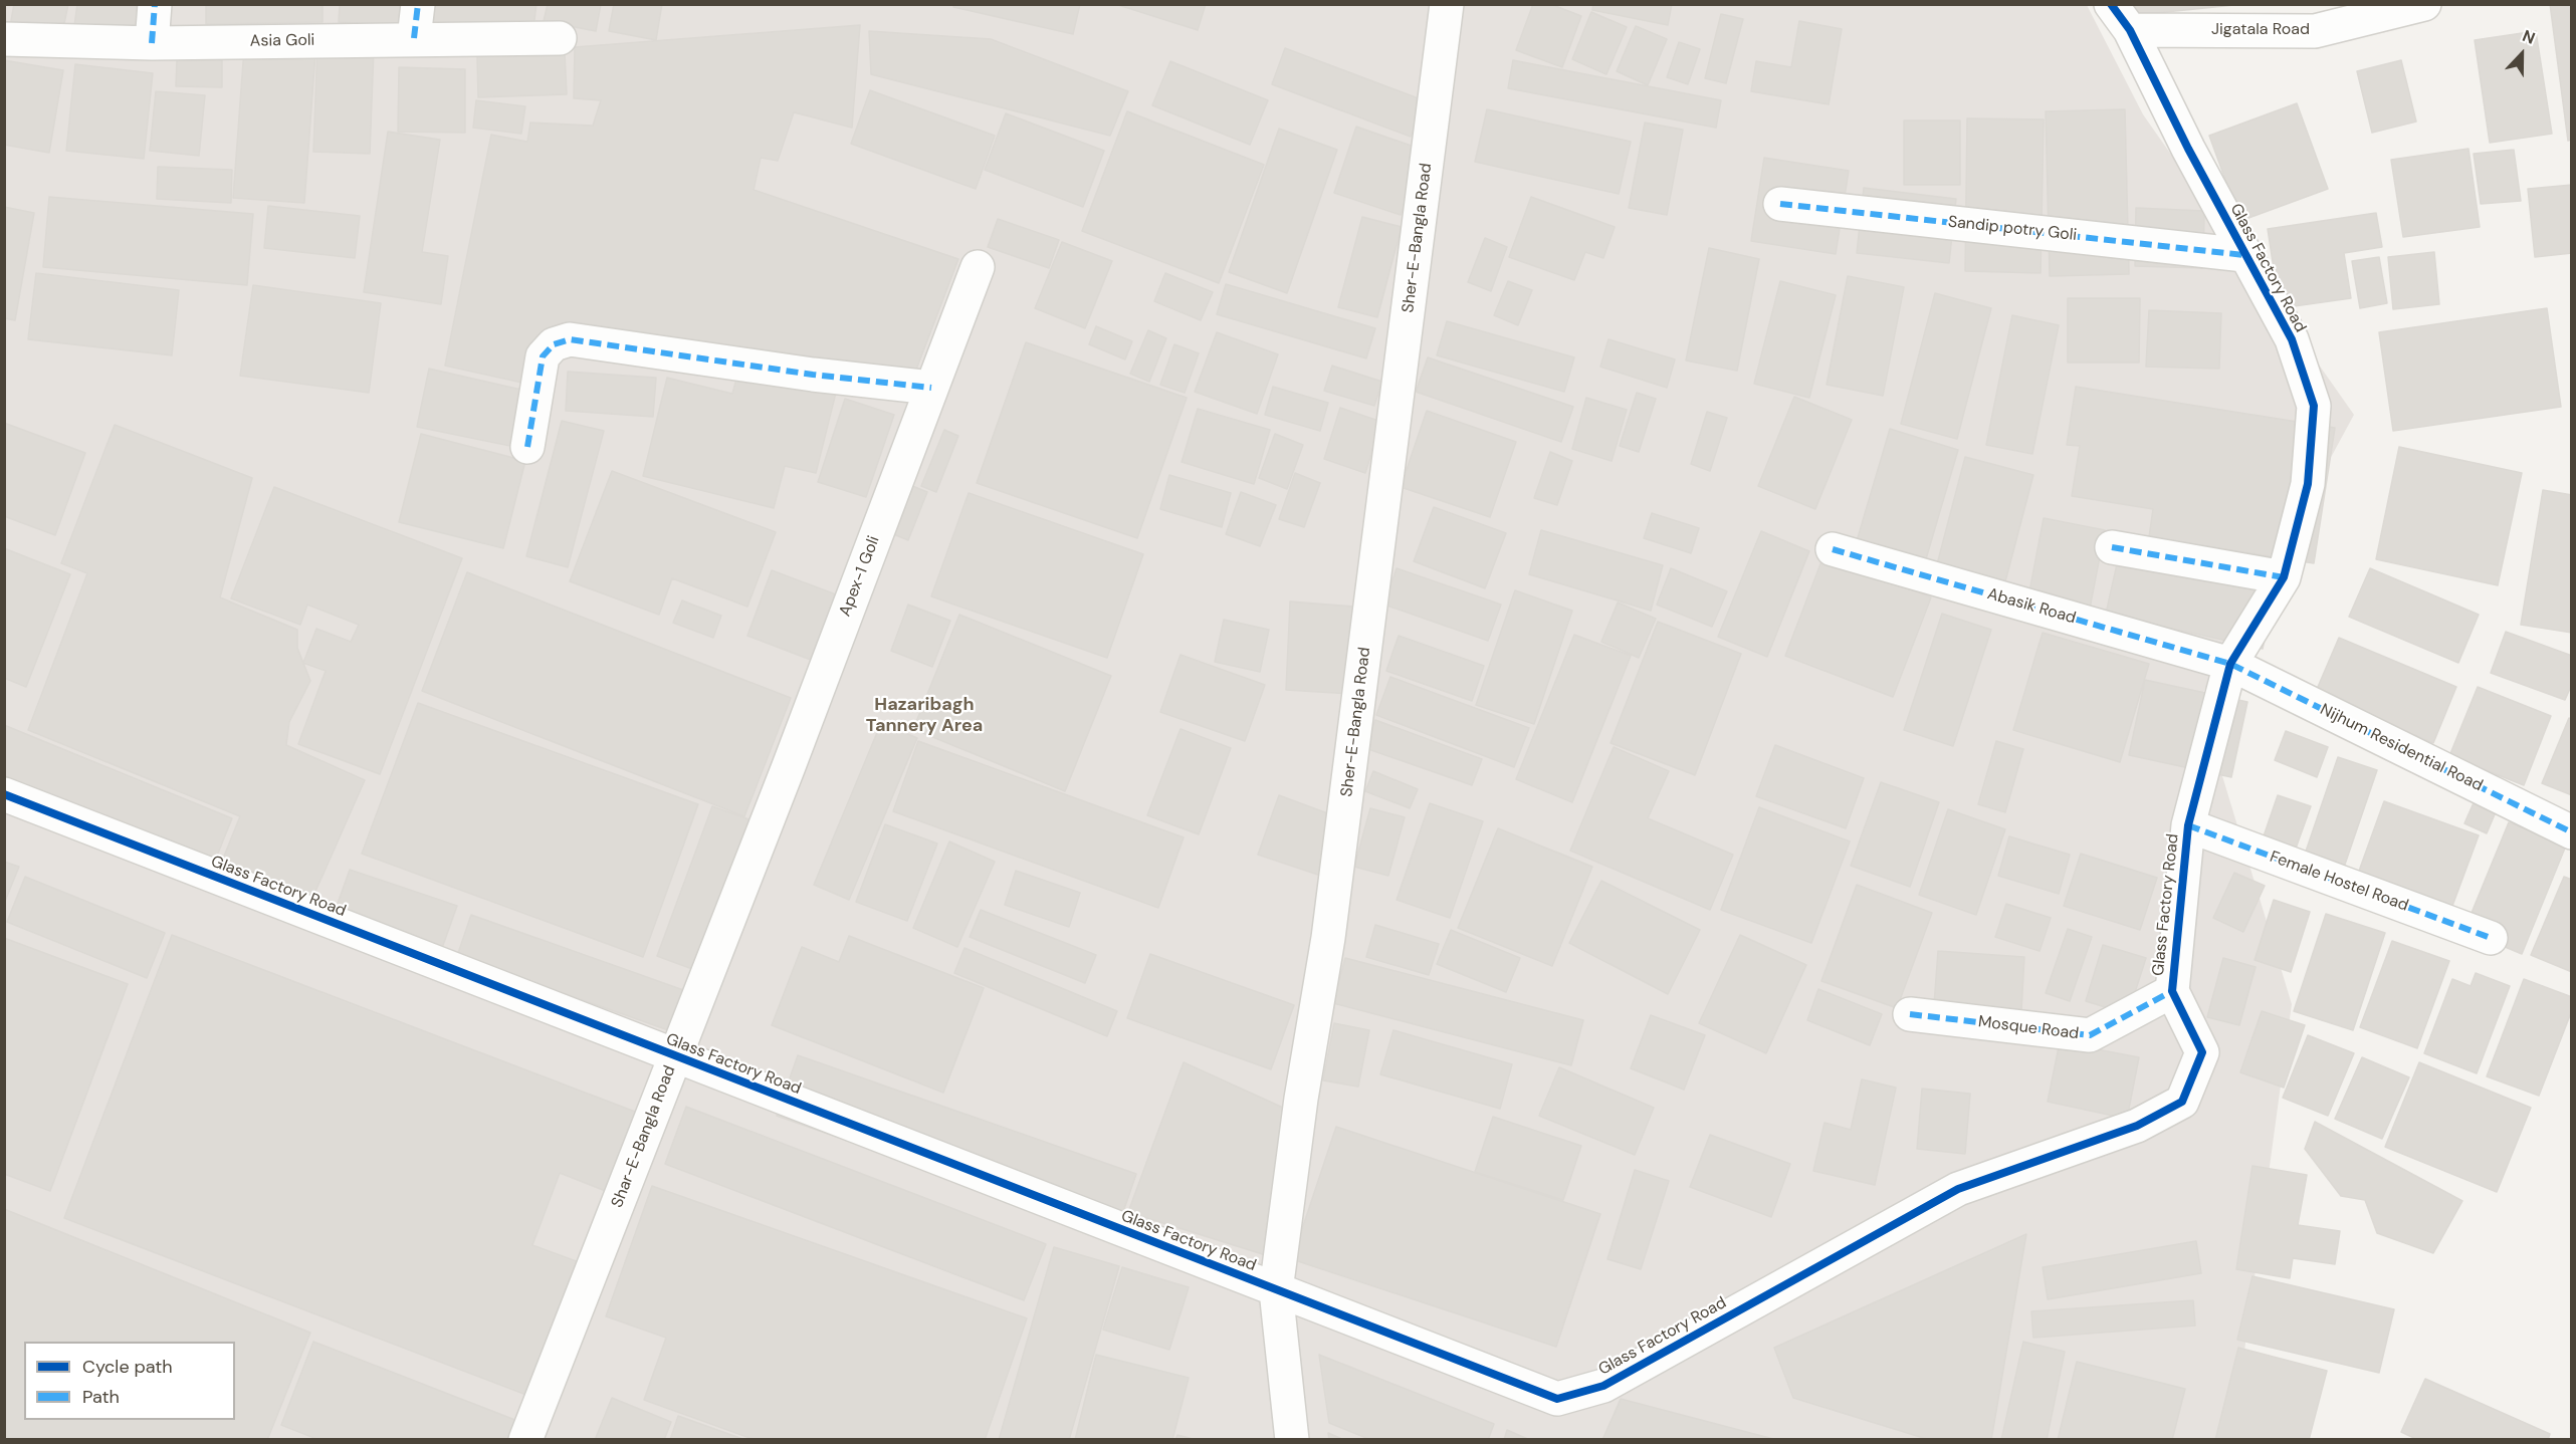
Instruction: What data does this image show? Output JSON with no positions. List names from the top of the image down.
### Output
{
  "streets": {
    "street": [
      "Jigatala Road",
      "Asia Goli",
      "Sandip potry Goli",
      "Sher-E-Bangla Road",
      "Glass Factory Road",
      "Apex-1 Goli",
      "Abasik Road",
      "Nijhum Residential Road",
      "Female Hostel Road",
      "Mosque Road",
      "Shar-E-Bangla Road"
    ]
  },
  "crossings": [
    ["Jigatala Road", "Glass Factory Road"],
    ["Sandip potry Goli", "Glass Factory Road"],
    ["Sher-E-Bangla Road", "Glass Factory Road"],
    ["Glass Factory Road", "Abasik Road"],
    ["Glass Factory Road", "Nijhum Residential Road"],
    ["Glass Factory Road", "Female Hostel Road"],
    ["Glass Factory Road", "Mosque Road"],
    ["Glass Factory Road", "Shar-E-Bangla Road"],
    ["Apex-1 Goli", "Shar-E-Bangla Road"],
    ["Abasik Road", "Nijhum Residential Road"]
  ],
  "districts": ["Hazaribagh Tannery Area"],
  "legend": ["Cycle path", "Path"],
  "north": "top"
}
